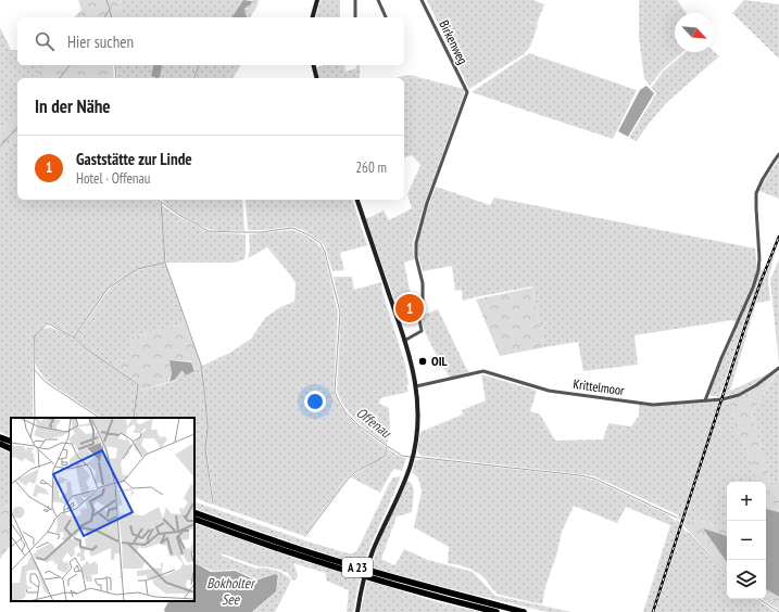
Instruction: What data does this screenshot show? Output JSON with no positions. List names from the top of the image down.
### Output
{
  "streets": {
    "highway": ["A 23"],
    "street": ["Birkenweg", "Krittelmoor"]
  },
  "water": ["Offenau", "Bokholter See"],
  "places": ["OIL"],
  "north": "bottom right",
  "page": {
    "search": "Hier suchen",
    "heading": "In der Nähe",
    "list": [
      {
        "mark": "1",
        "name": "Gaststätte zur Linde",
        "note": "Hotel · Offenau",
        "value": "260 m"
      }
    ],
    "pins": "1",
    "map_buttons": ["+", "−"]
  }
}
